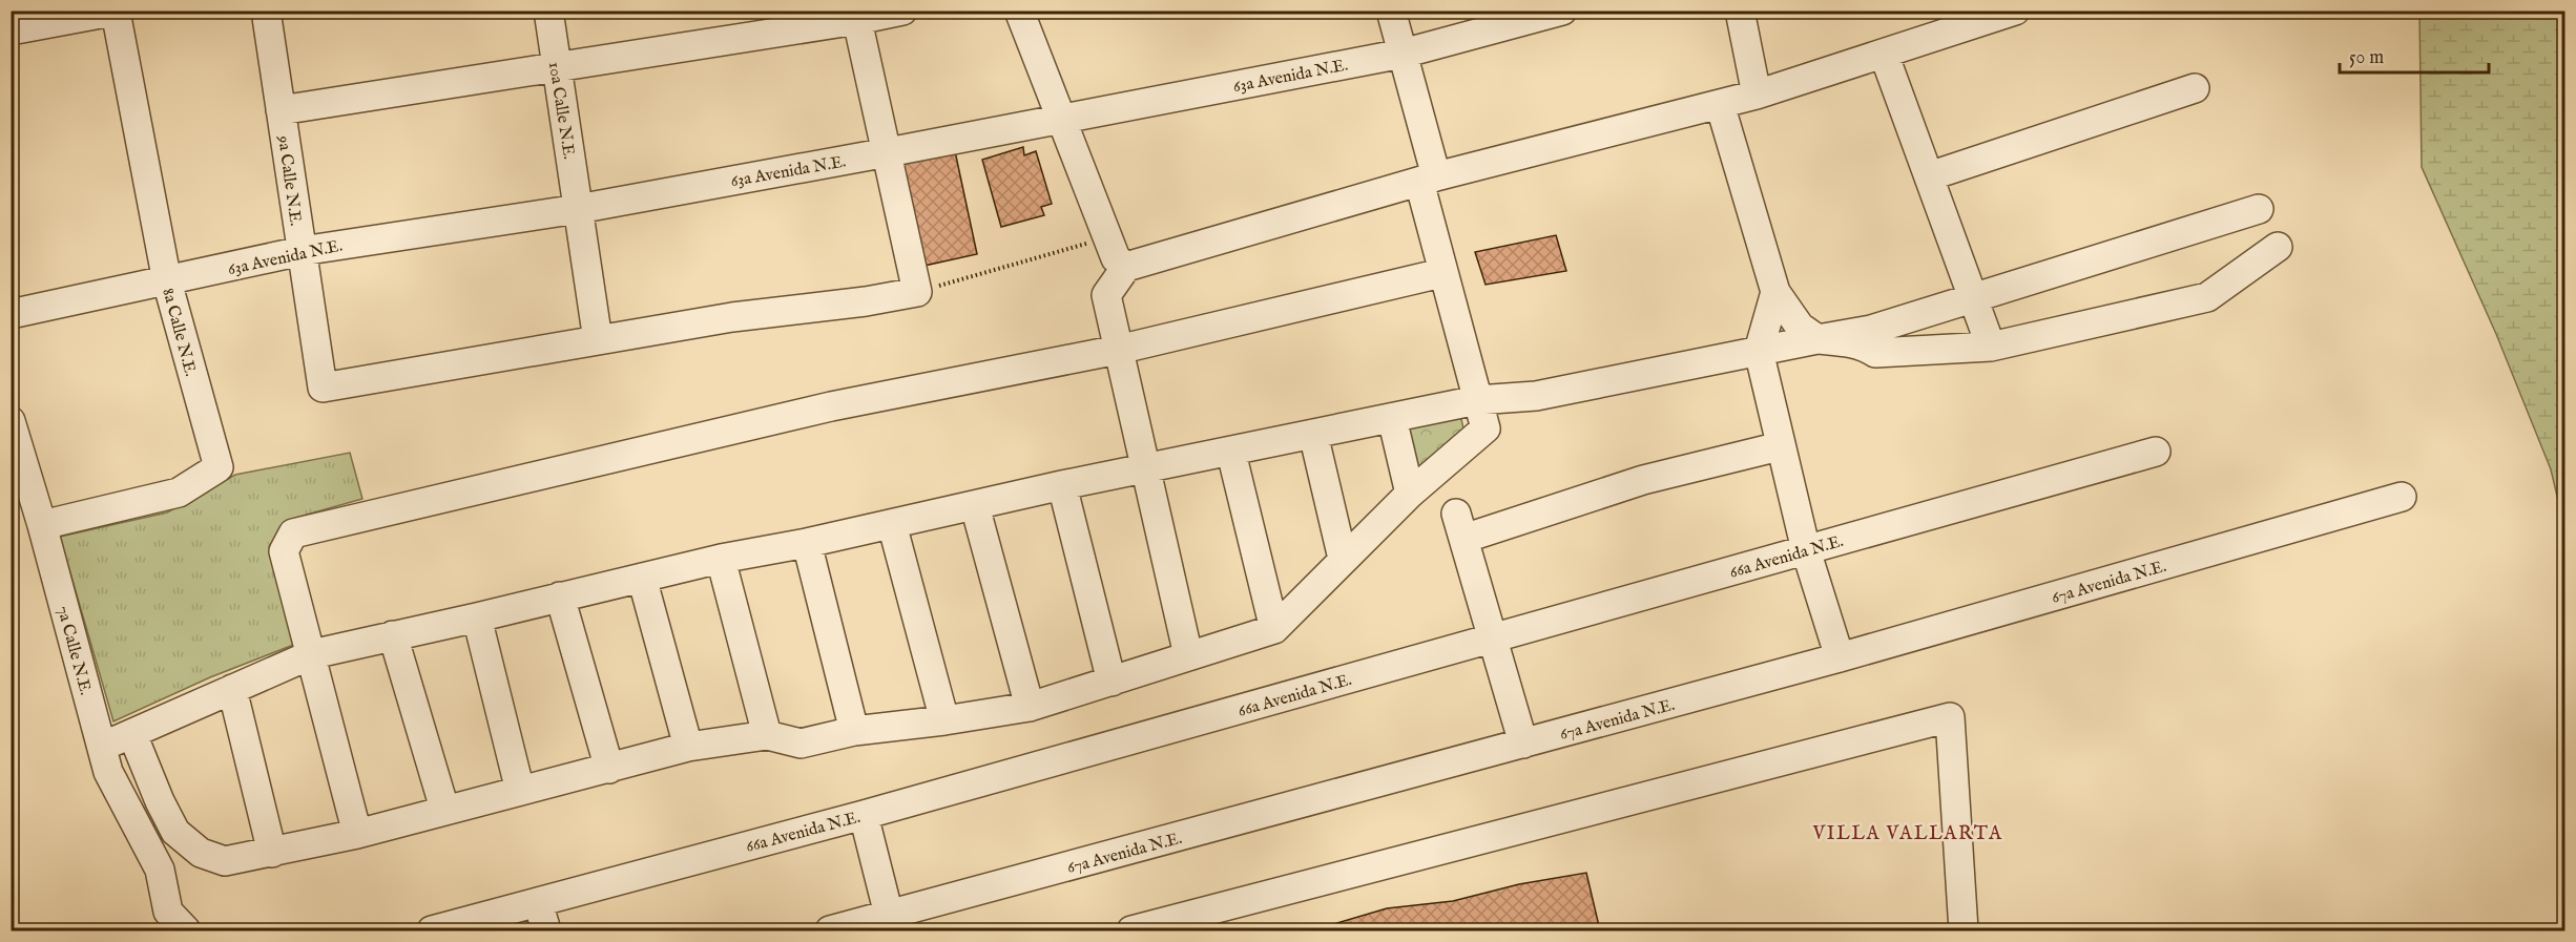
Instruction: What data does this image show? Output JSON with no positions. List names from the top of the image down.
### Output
{
  "streets": {
    "street": [
      "63a Avenida N.E.",
      "10a Calle N.E.",
      "9a Calle N.E.",
      "8a Calle N.E.",
      "66a Avenida N.E.",
      "67a Avenida N.E.",
      "7a Calle N.E."
    ]
  },
  "crossings": [
    ["63a Avenida N.E.", "10a Calle N.E."],
    ["63a Avenida N.E.", "9a Calle N.E."],
    ["63a Avenida N.E.", "8a Calle N.E."],
    ["10a Calle N.E.", "9a Calle N.E."],
    ["8a Calle N.E.", "7a Calle N.E."]
  ],
  "districts": ["VILLA VALLARTA"],
  "scale_bar": "50 m"
}
